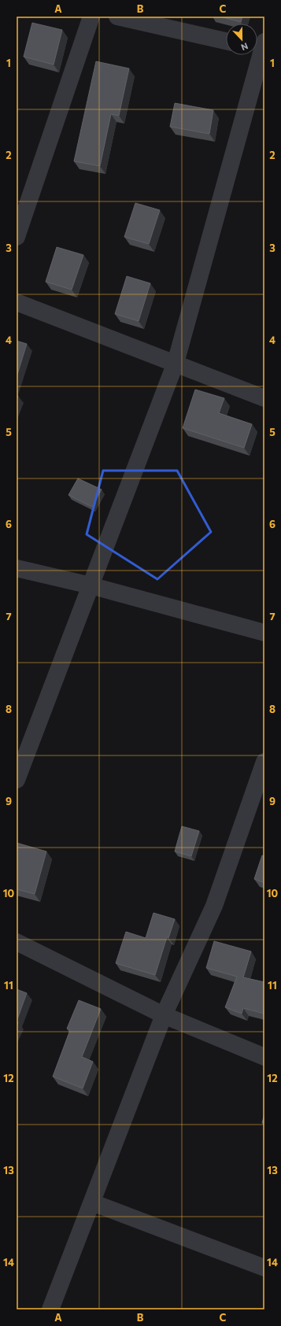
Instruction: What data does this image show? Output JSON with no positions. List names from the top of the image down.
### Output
{
  "north": "bottom",
  "grid": {
    "columns": ["A", "B", "C"],
    "rows": [
      "1",
      "2",
      "3",
      "4",
      "5",
      "6",
      "7",
      "8",
      "9",
      "10",
      "11",
      "12",
      "13",
      "14"
    ]
  }
}
